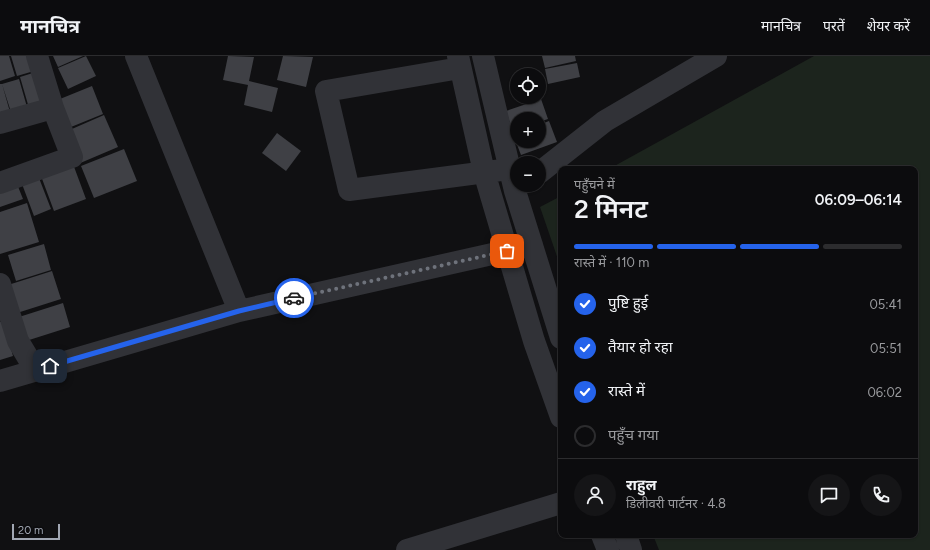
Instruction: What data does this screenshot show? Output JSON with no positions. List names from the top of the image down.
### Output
{
  "scale_bar": "20 m",
  "page": {
    "header": "मानचित्र",
    "nav": ["मानचित्र", "परतें", "शेयर करें"],
    "map_buttons": ["+", "−"],
    "heading": ["2 मिनट", "पहुँचने में", "06:09–06:14"],
    "panel": ["राहुल", "डिलीवरी पार्टनर · 4.8"],
    "bar": "रास्ते में · 110 m",
    "list": [
      ["पुष्टि हुई", "05:41"],
      ["तैयार हो रहा", "05:51"],
      ["रास्ते में", "06:02"],
      "पहुँच गया"
    ],
    "scale": "20 m"
  }
}
